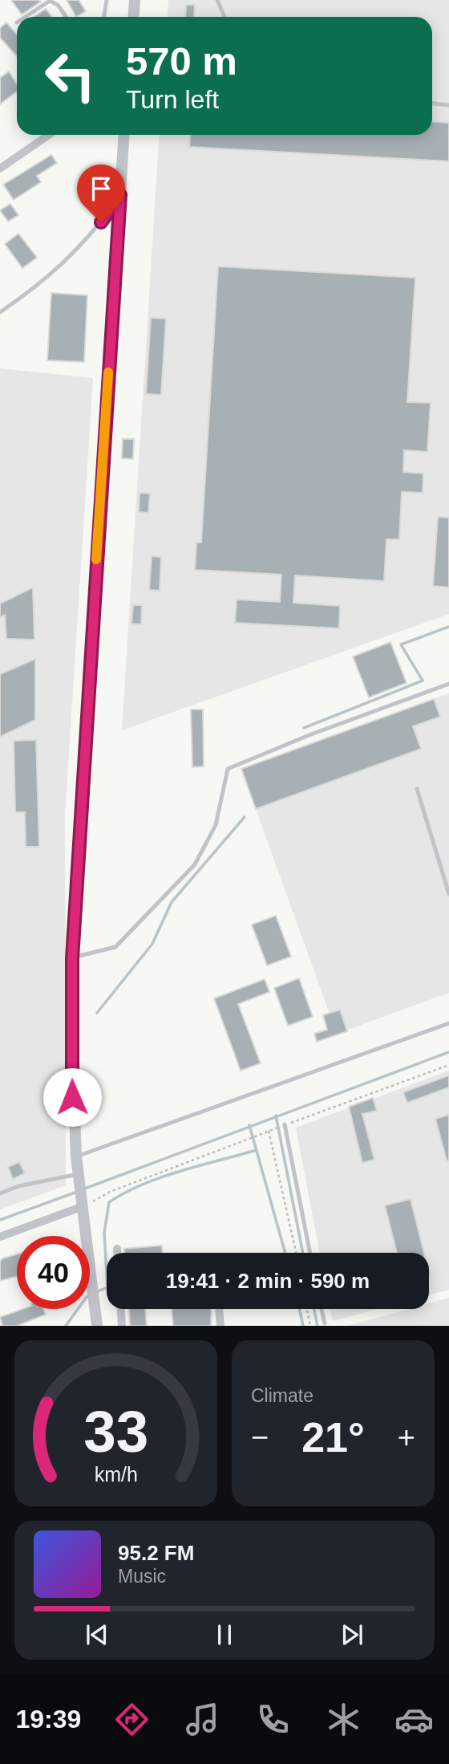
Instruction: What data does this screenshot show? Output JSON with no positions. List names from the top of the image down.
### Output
{
  "page": {
    "turn": ["570 m", "Turn left"],
    "limit": "40",
    "trip": "19:41 · 2 min · 590 m",
    "tile": "Climate",
    "heat": ["−", "21°", "+"],
    "song": ["95.2 FM", "Music"],
    "tabs": "19:39",
    "gauge": ["33", "km/h"]
  }
}
